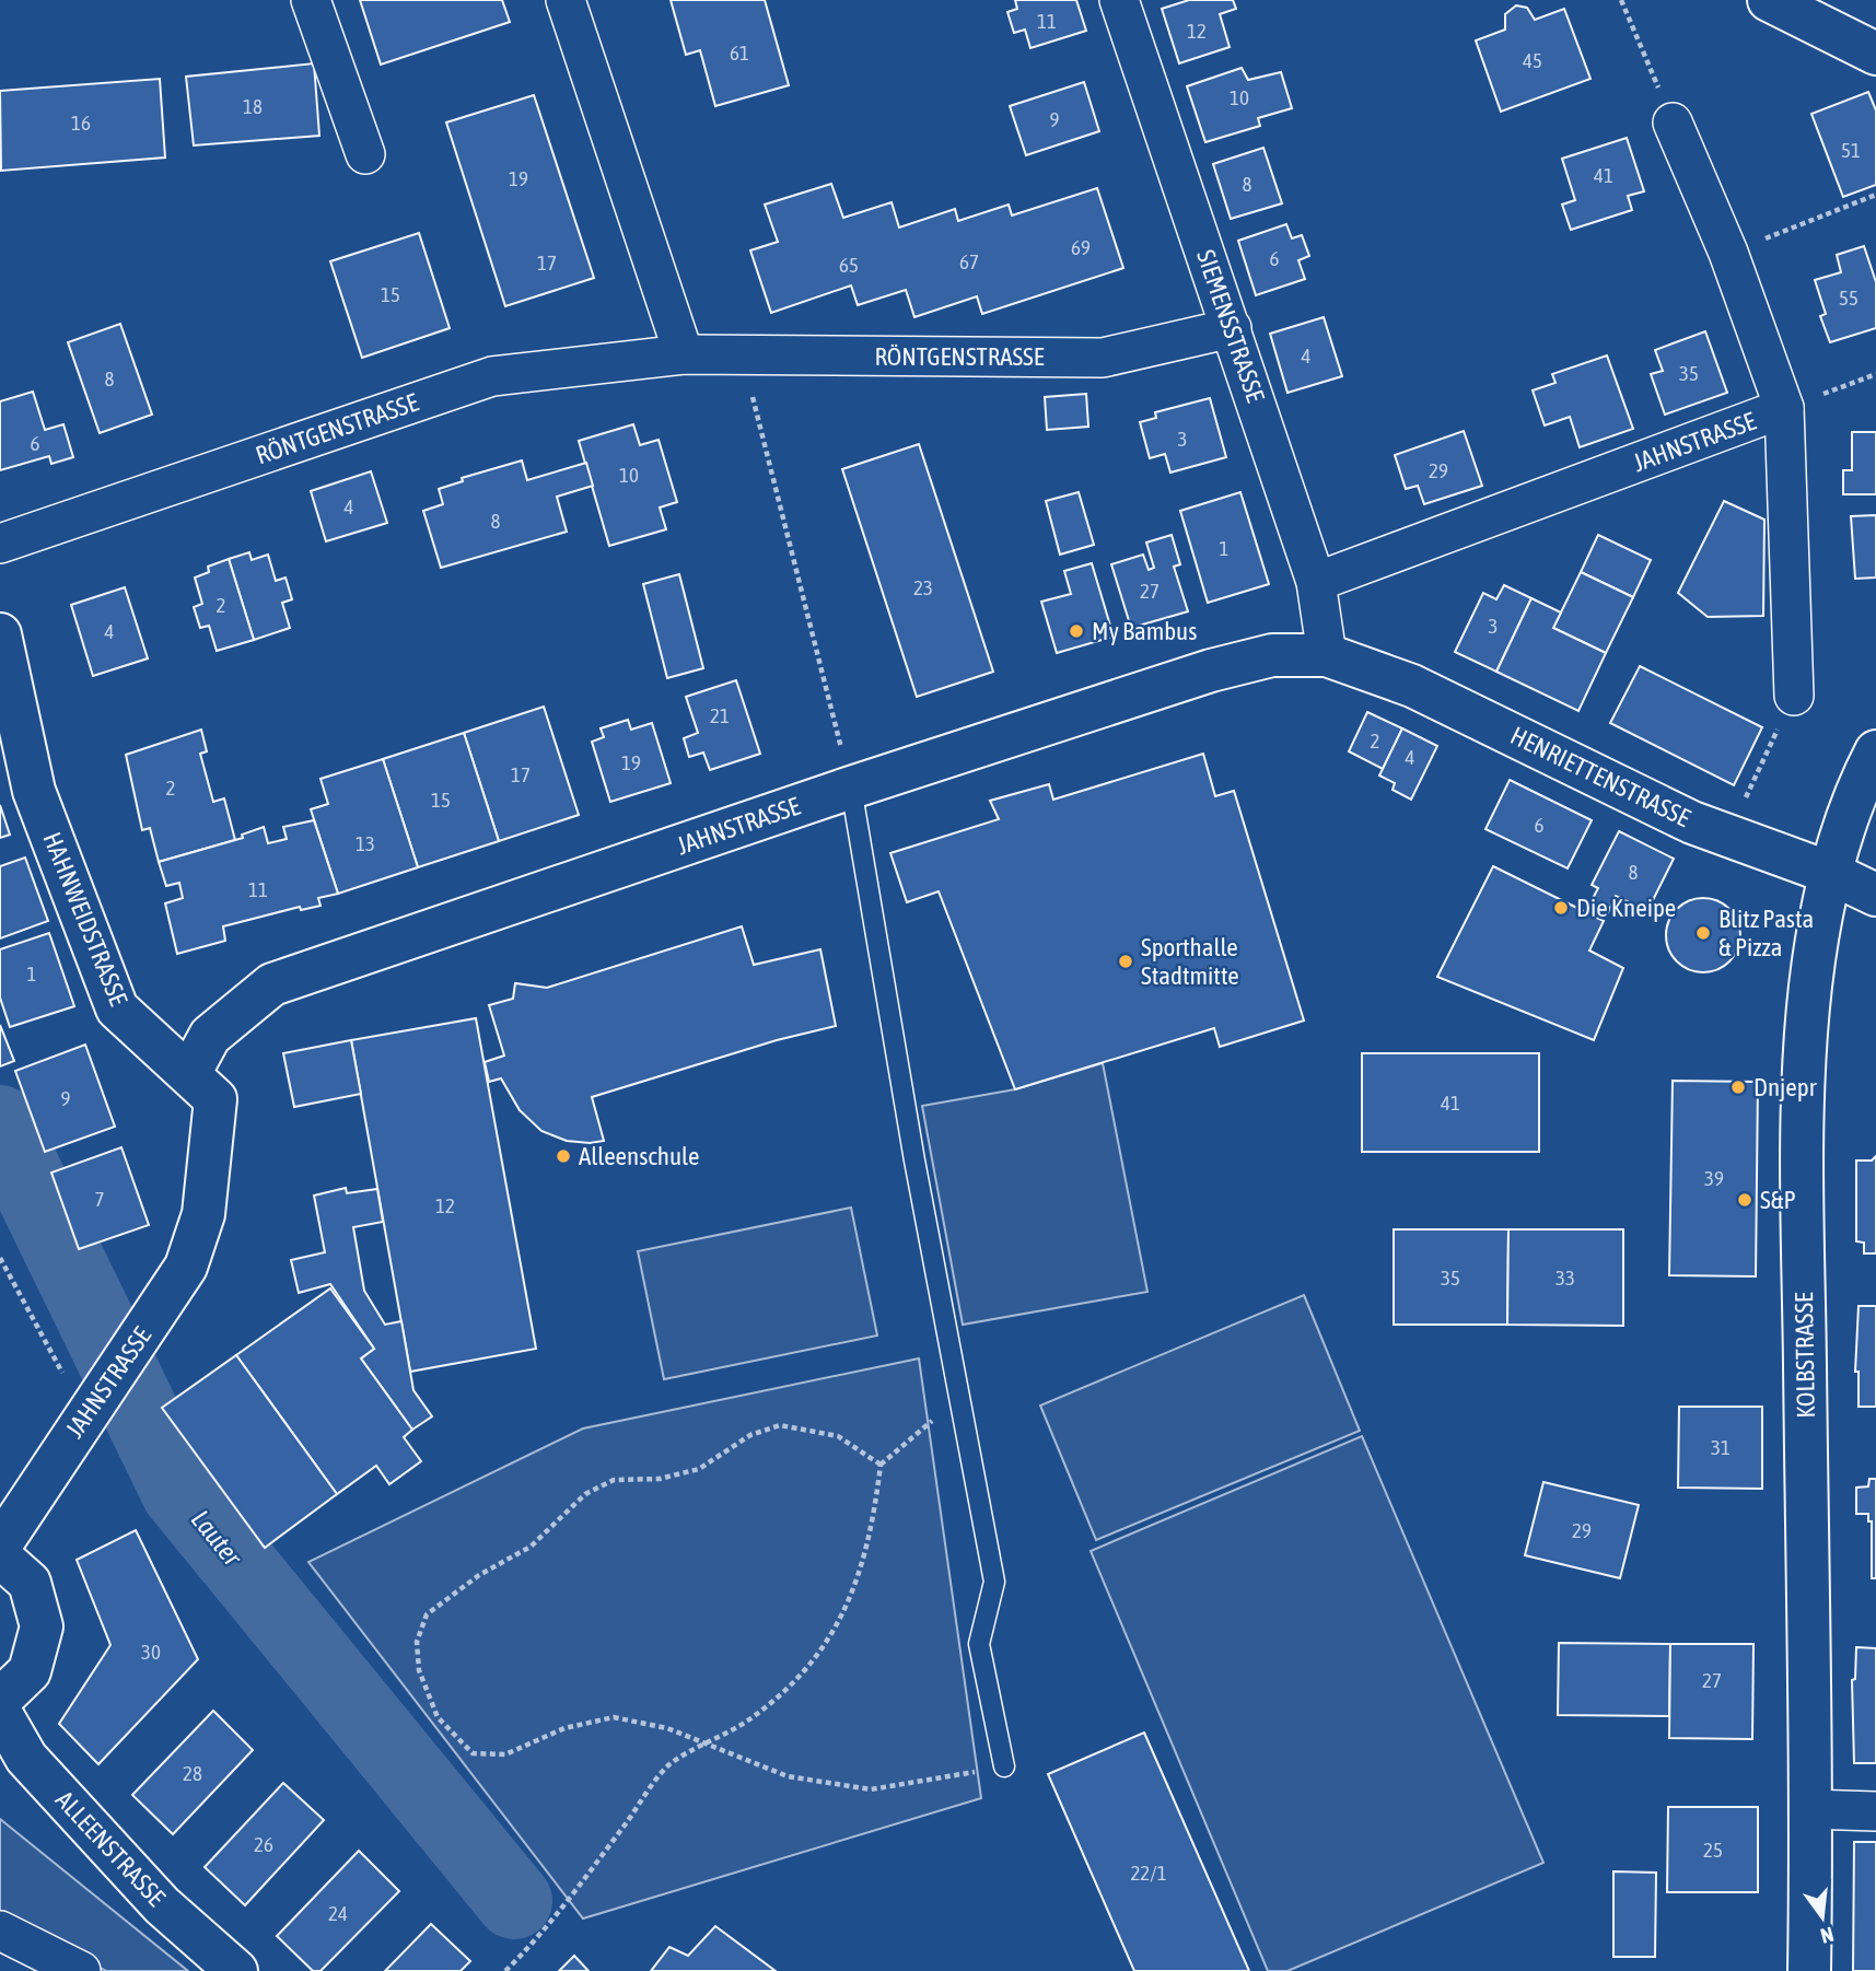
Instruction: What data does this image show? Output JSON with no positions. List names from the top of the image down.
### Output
{
  "streets": {
    "street": [
      "SIEMENSSTRASSE",
      "RÖNTGENSTRASSE",
      "JAHNSTRASSE",
      "HENRIETTENSTRASSE",
      "HAHNWEIDSTRASSE",
      "KOLBSTRASSE",
      "ALLEENSTRASSE"
    ]
  },
  "crossings": [
    ["SIEMENSSTRASSE", "RÖNTGENSTRASSE"],
    ["SIEMENSSTRASSE", "JAHNSTRASSE"],
    ["SIEMENSSTRASSE", "HENRIETTENSTRASSE"],
    ["JAHNSTRASSE", "HENRIETTENSTRASSE"],
    ["JAHNSTRASSE", "HAHNWEIDSTRASSE"],
    ["HENRIETTENSTRASSE", "KOLBSTRASSE"]
  ],
  "water": ["Lauter"],
  "places": [
    "My Bambus",
    "Die Kneipe",
    "Blitz Pasta & Pizza",
    "Sporthalle Stadtmitte",
    "Dnjepr",
    "Alleenschule",
    "S&P"
  ],
  "house_numbers": [
    "11",
    "12",
    "61",
    "45",
    "10",
    "18",
    "9",
    "16",
    "51",
    "41",
    "19",
    "8",
    "69",
    "6",
    "67",
    "17",
    "65",
    "15",
    "55",
    "4",
    "35",
    "8",
    "3",
    "6",
    "29",
    "10",
    "4",
    "8",
    "1",
    "23",
    "27",
    "2",
    "3",
    "4",
    "21",
    "2",
    "4",
    "19",
    "17",
    "2",
    "15",
    "6",
    "13",
    "8",
    "11",
    "1",
    "9",
    "41",
    "39",
    "7",
    "12",
    "35",
    "33",
    "31",
    "29",
    "30",
    "27",
    "28",
    "26",
    "25",
    "22/1",
    "24"
  ],
  "north": "bottom"
}
